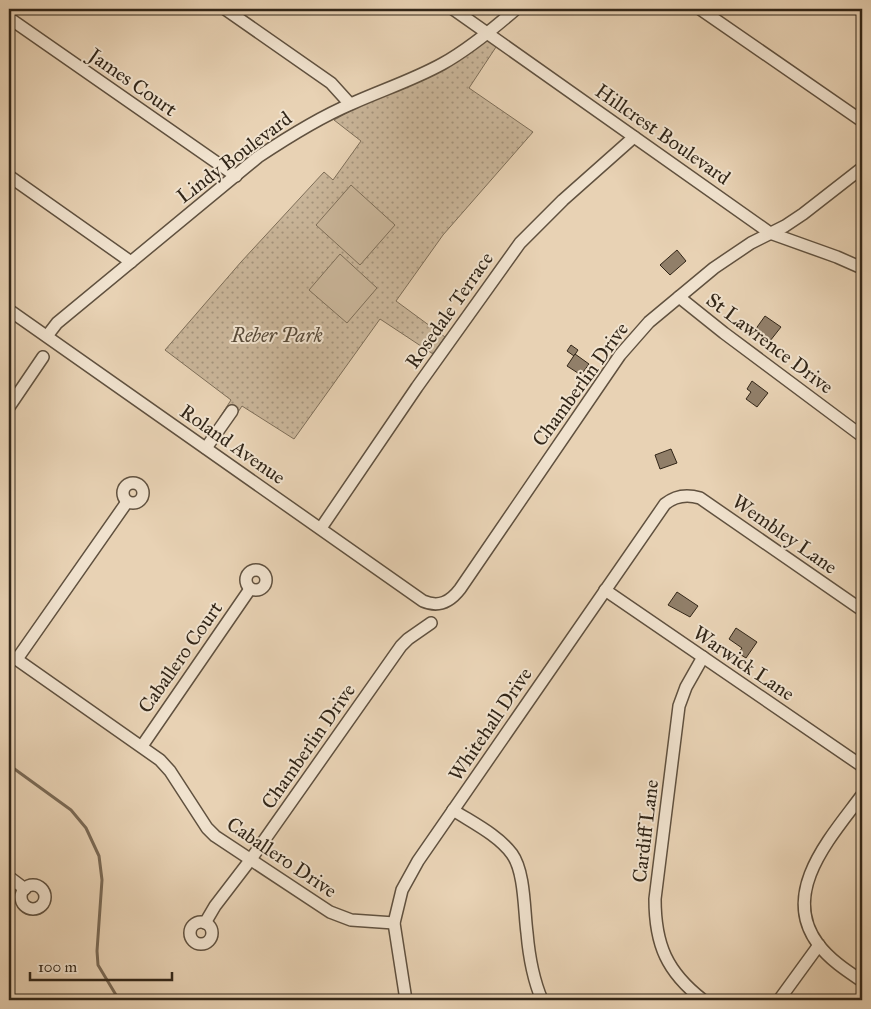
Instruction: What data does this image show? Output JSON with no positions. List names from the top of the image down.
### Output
{
  "streets": {
    "street": [
      "James Court",
      "Hillcrest Boulevard",
      "Lindy Boulevard",
      "Rosedale Terrace",
      "St Lawrence Drive",
      "Chamberlin Drive",
      "Roland Avenue",
      "Wembley Lane",
      "Caballero Court",
      "Warwick Lane",
      "Whitehall Drive",
      "Cardiff Lane",
      "Caballero Drive"
    ]
  },
  "crossings": [
    ["James Court", "Lindy Boulevard"],
    ["Hillcrest Boulevard", "Lindy Boulevard"],
    ["Hillcrest Boulevard", "Rosedale Terrace"],
    ["Hillcrest Boulevard", "Chamberlin Drive"],
    ["Lindy Boulevard", "Roland Avenue"],
    ["Rosedale Terrace", "Roland Avenue"],
    ["St Lawrence Drive", "Chamberlin Drive"],
    ["Chamberlin Drive", "Roland Avenue"],
    ["Chamberlin Drive", "Caballero Drive"],
    ["Wembley Lane", "Whitehall Drive"],
    ["Caballero Court", "Caballero Drive"],
    ["Warwick Lane", "Whitehall Drive"],
    ["Warwick Lane", "Cardiff Lane"],
    ["Whitehall Drive", "Caballero Drive"]
  ],
  "parks": ["Reber Park"],
  "scale_bar": "100 m"
}
